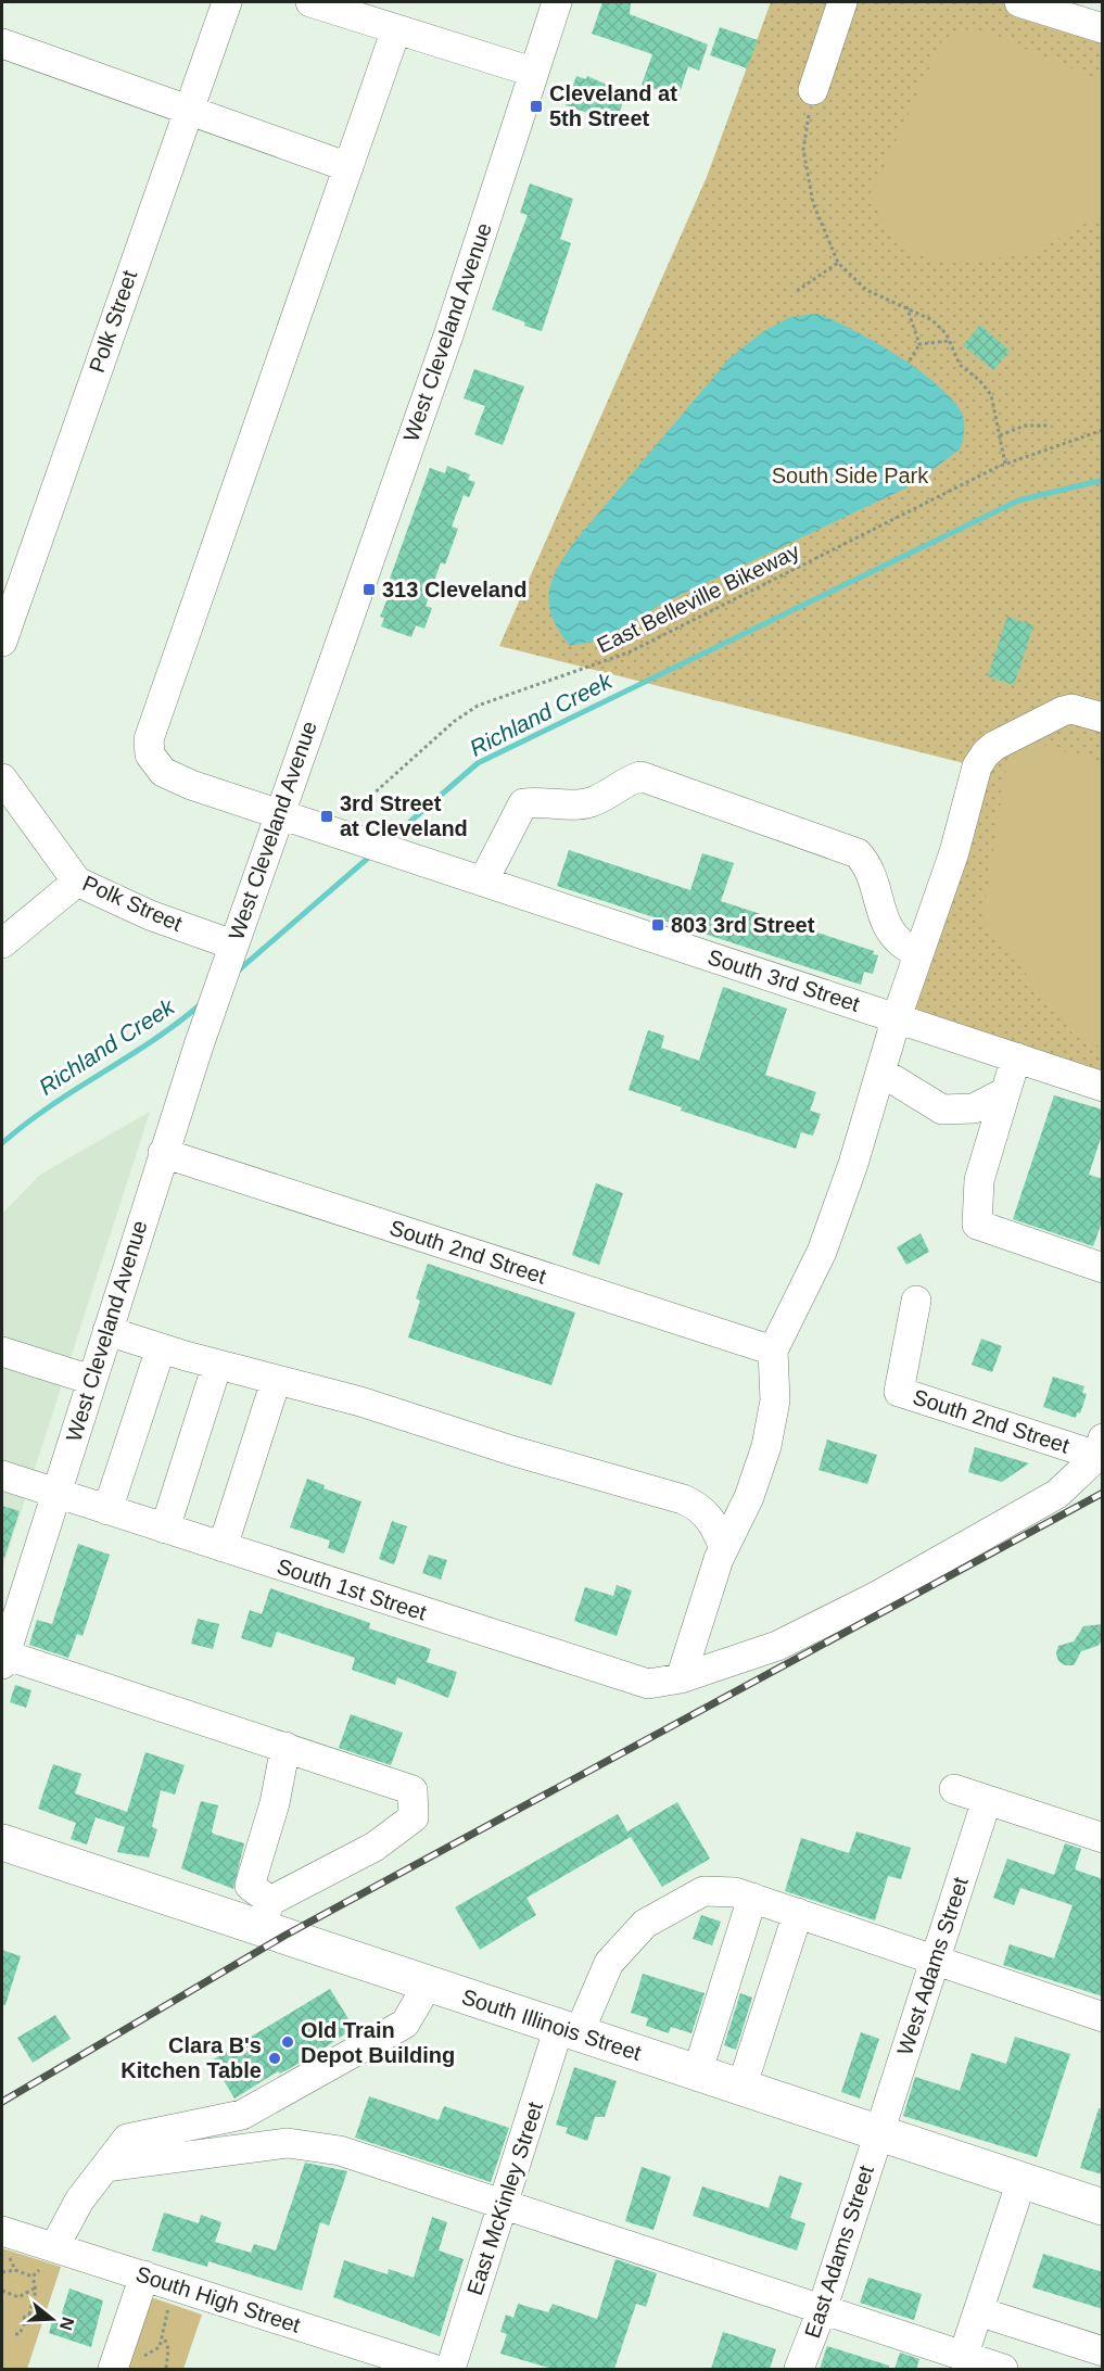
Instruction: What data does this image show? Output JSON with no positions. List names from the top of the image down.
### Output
{
  "streets": {
    "main road": ["South Illinois Street"],
    "street": [
      "Polk Street",
      "West Cleveland Avenue",
      "South 3rd Street",
      "South 2nd Street",
      "South 1st Street",
      "West Adams Street",
      "East McKinley Street",
      "East Adams Street",
      "South High Street"
    ],
    "path": ["East Belleville Bikeway"]
  },
  "crossings": [
    ["Polk Street", "West Cleveland Avenue"],
    ["West Cleveland Avenue", "South 3rd Street"],
    ["West Cleveland Avenue", "South 2nd Street"],
    ["West Cleveland Avenue", "South 1st Street"],
    ["East Belleville Bikeway", "South 3rd Street"],
    ["West Adams Street", "South Illinois Street"],
    ["West Adams Street", "East McKinley Street"],
    ["West Adams Street", "East Adams Street"],
    ["South Illinois Street", "East McKinley Street"],
    ["South Illinois Street", "East Adams Street"]
  ],
  "water": ["Richland Creek"],
  "parks": ["South Side Park"],
  "places": {
    "transit": [
      "Cleveland at 5th Street",
      "313 Cleveland",
      "3rd Street at Cleveland",
      "803 3rd Street"
    ],
    "other": ["Old Train Depot Building", "Clara B's Kitchen Table"]
  },
  "north": "right"
}
